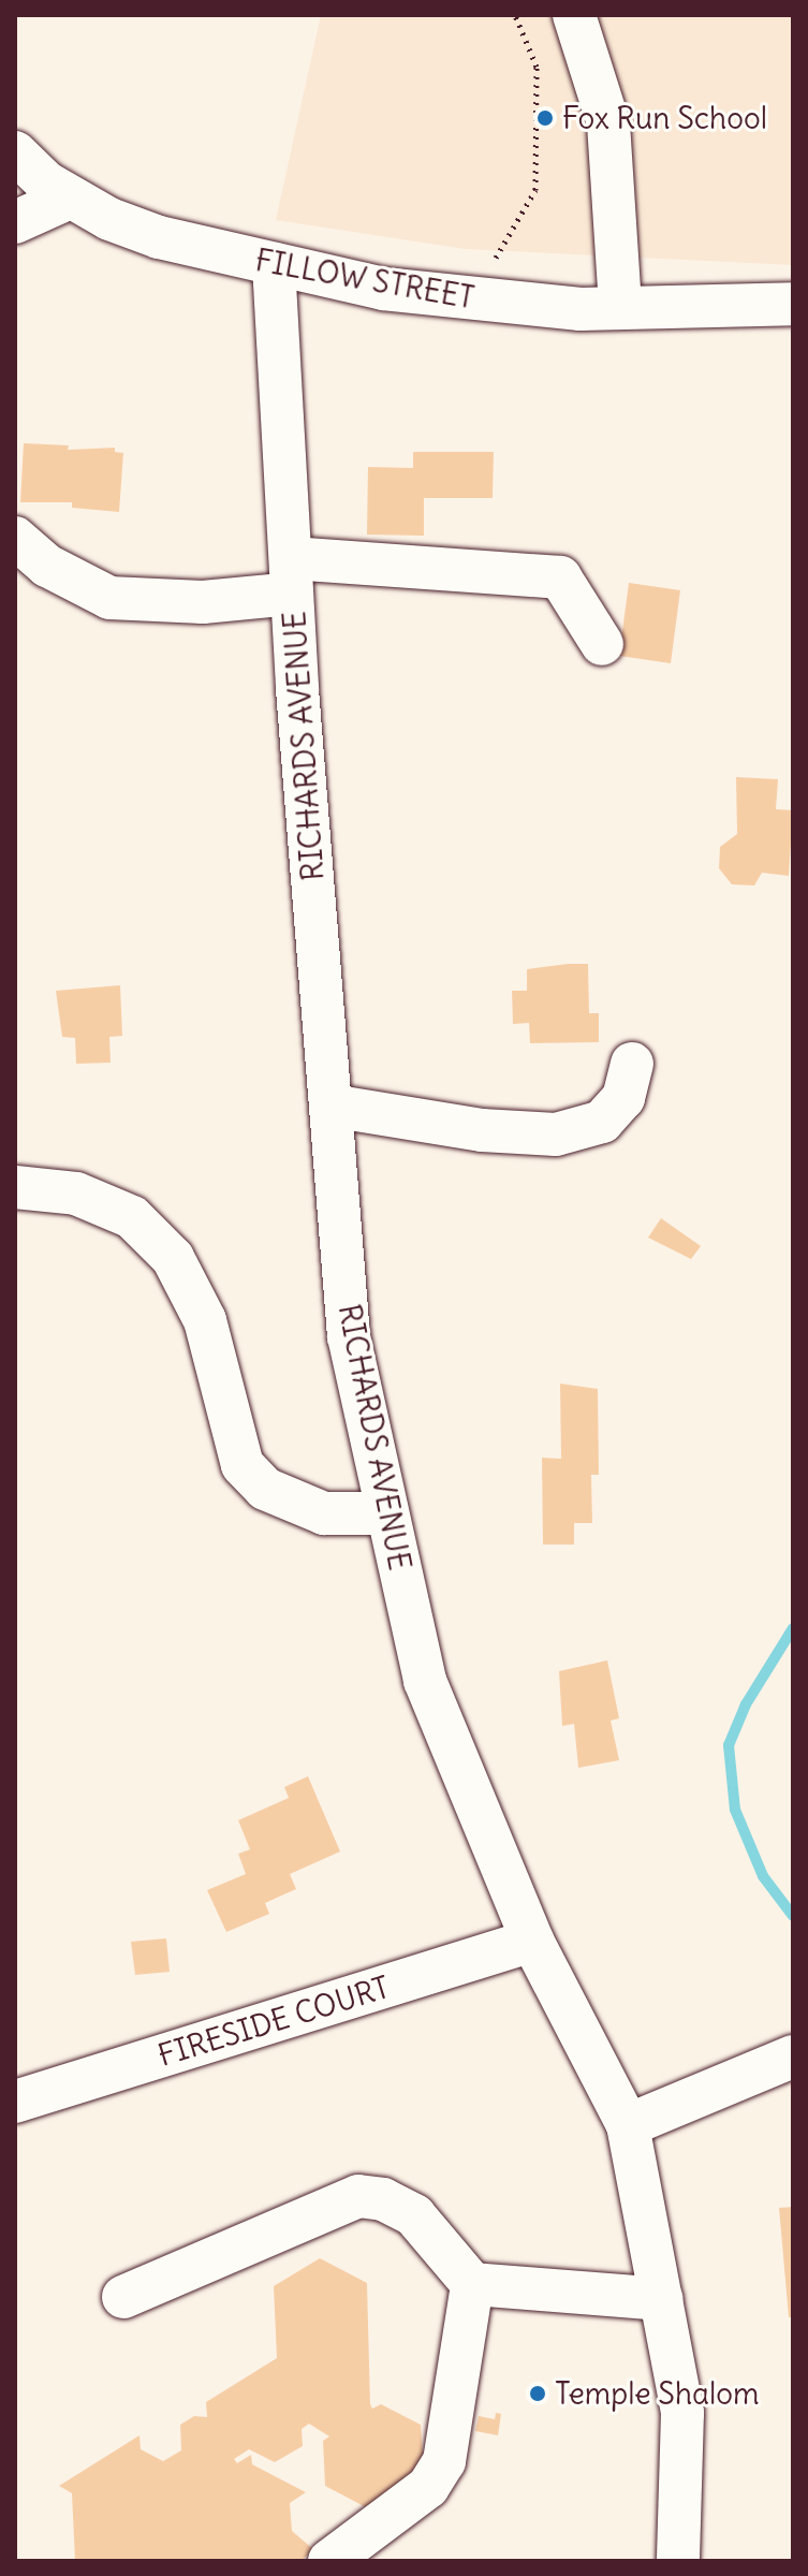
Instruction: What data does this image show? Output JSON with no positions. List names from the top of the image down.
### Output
{
  "streets": {
    "street": ["FILLOW STREET", "RICHARDS AVENUE", "FIRESIDE COURT"]
  },
  "crossings": [
    ["FILLOW STREET", "RICHARDS AVENUE"],
    ["RICHARDS AVENUE", "FIRESIDE COURT"]
  ],
  "places": ["Fox Run School", "Temple Shalom"]
}
